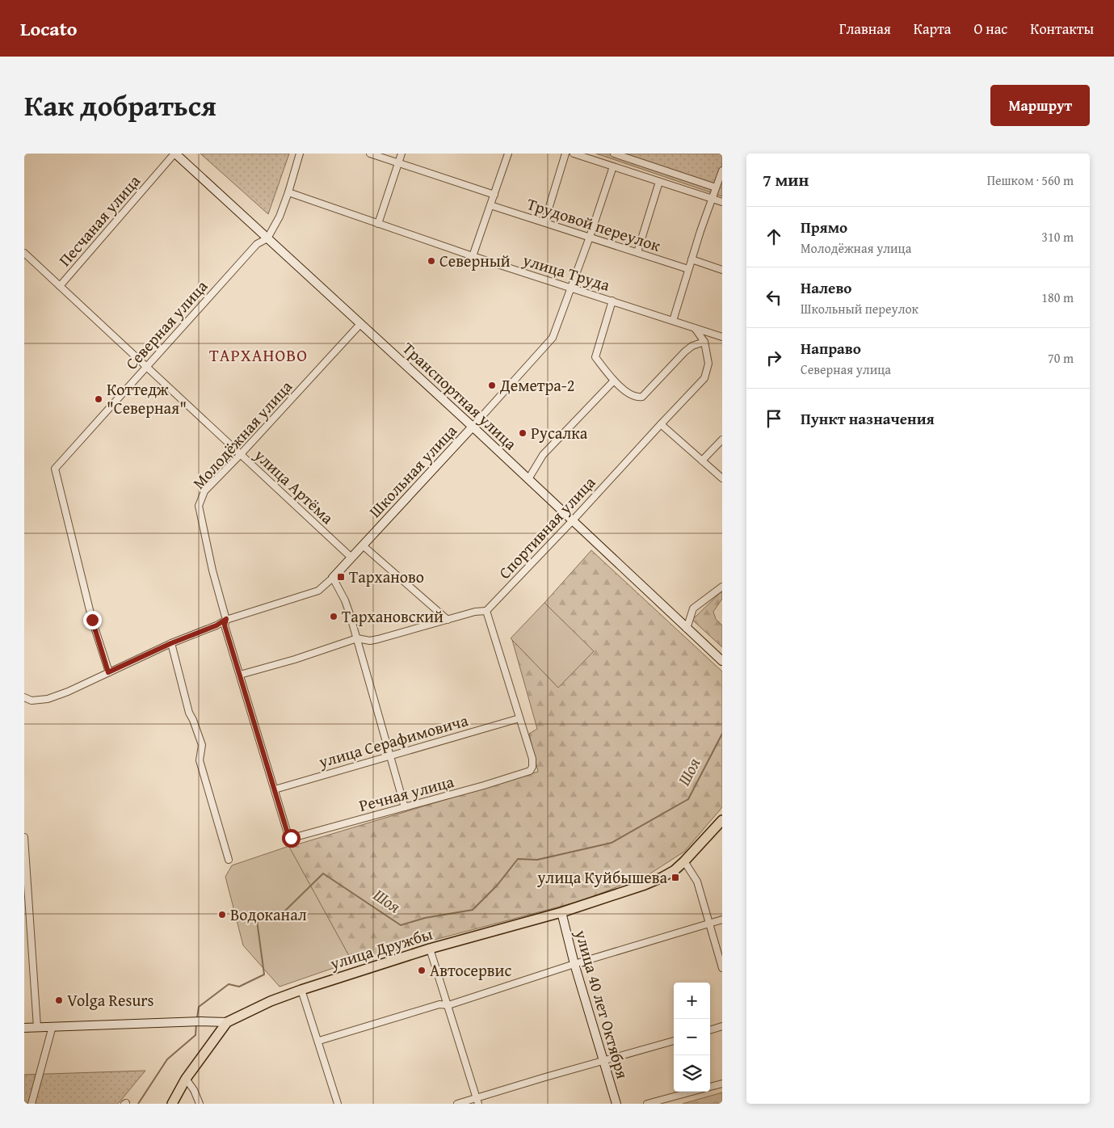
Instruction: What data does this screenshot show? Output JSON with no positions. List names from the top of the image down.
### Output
{
  "streets": {
    "main road": ["улица Дружбы"],
    "street": [
      "Песчаная улица",
      "Трудовой переулок",
      "улица Труда",
      "Северная улица",
      "Транспортная улица",
      "Молодёжная улица",
      "Школьная улица",
      "улица Артёма",
      "Спортивная улица",
      "улица Серафимовича",
      "Речная улица",
      "улица 40 лет Октября"
    ]
  },
  "crossings": [
    ["Песчаная улица", "Транспортная улица"],
    ["Песчаная улица", "улица Артёма"],
    ["Трудовой переулок", "Школьная улица"],
    ["улица Труда", "Северная улица"],
    ["улица Труда", "Школьная улица"],
    ["улица Труда", "Спортивная улица"],
    ["Северная улица", "Транспортная улица"],
    ["Северная улица", "улица Артёма"],
    ["Транспортная улица", "Молодёжная улица"],
    ["Транспортная улица", "Школьная улица"],
    ["Транспортная улица", "Спортивная улица"],
    ["Молодёжная улица", "улица Артёма"],
    ["Молодёжная улица", "улица Серафимовича"],
    ["Молодёжная улица", "Речная улица"],
    ["Школьная улица", "улица Артёма"],
    ["улица Серафимовича", "Речная улица"],
    ["улица Дружбы", "улица 40 лет Октября"]
  ],
  "districts": ["ТАРХАНОВО"],
  "water": ["Шоя"],
  "places": {
    "other": [
      "Северный",
      "Деметра-2",
      "Коттедж \"Северная\"",
      "Русалка",
      "Тархановский",
      "Водоканал",
      "Автосервис",
      "Volga Resurs"
    ],
    "transit": ["Тарханово", "улица Куйбышева"]
  },
  "page": {
    "header": "Locato",
    "nav": [
      "Главная",
      "Карта",
      "О нас",
      "Контакты"
    ],
    "title": "Как добраться",
    "buttons": "Маршрут",
    "heading": ["7 мин", "Пешком · 560 m"],
    "list": [
      ["Прямо", "Молодёжная улица", "310 m"],
      ["Налево", "Школьный переулок", "180 m"],
      ["Направо", "Северная улица", "70 m"],
      "Пункт назначения"
    ],
    "map_buttons": ["+", "−"]
  }
}
